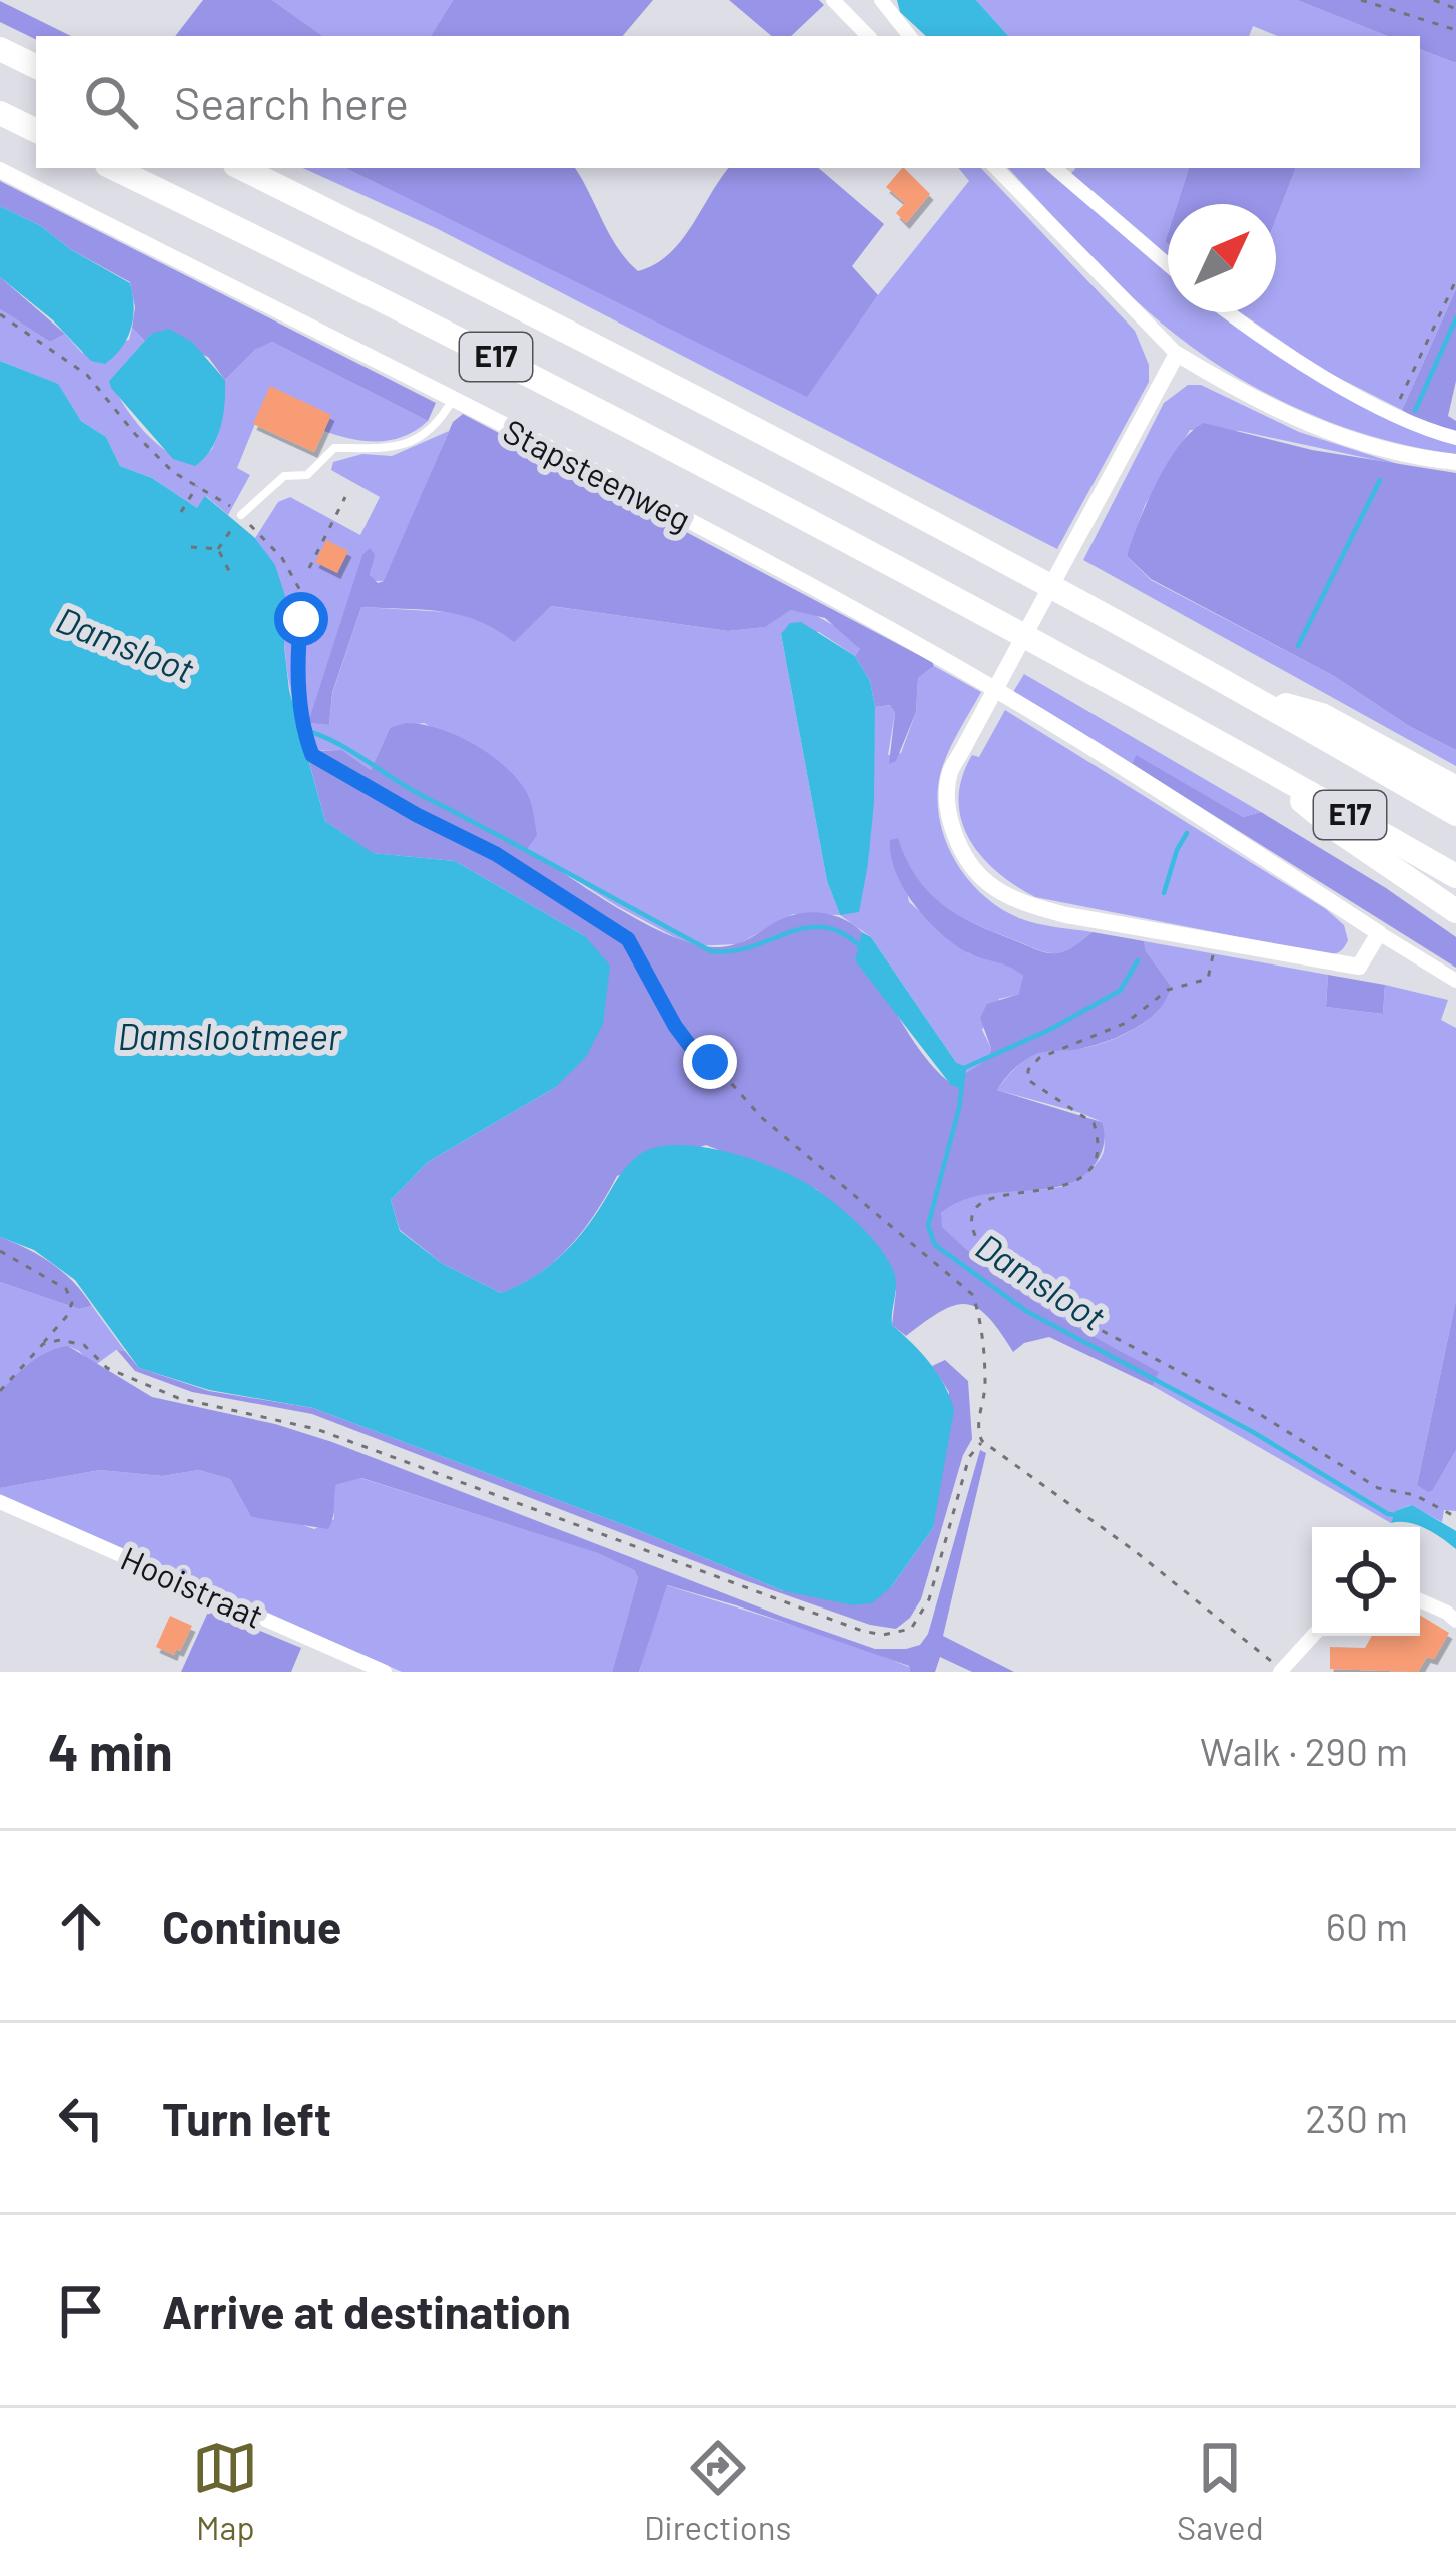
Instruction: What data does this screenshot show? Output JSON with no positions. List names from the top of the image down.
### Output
{
  "streets": {
    "highway": ["E17"],
    "street": ["Stapsteenweg", "Hooistraat"]
  },
  "water": ["Damsloot", "Damslootmeer"],
  "north": "top right",
  "page": {
    "search": "Search here",
    "heading": ["4 min", "Walk · 290 m"],
    "list": [
      ["Continue", "60 m"],
      ["Turn left", "230 m"],
      "Arrive at destination"
    ],
    "nav": ["Map", "Directions", "Saved"]
  }
}
